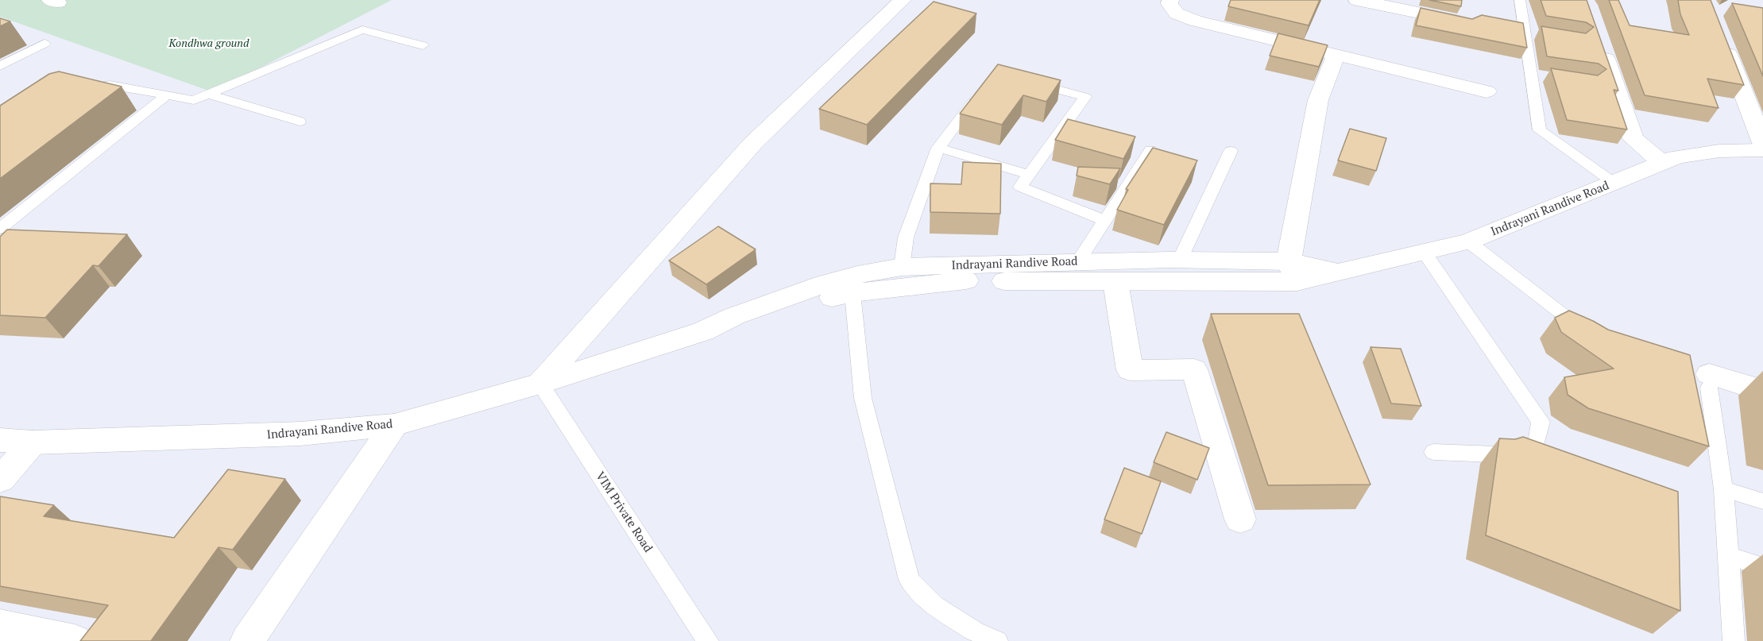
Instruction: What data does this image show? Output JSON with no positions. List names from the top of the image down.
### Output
{
  "streets": {
    "street": ["Indrayani Randive Road"],
    "lane": ["VIM Private Road"]
  },
  "crossings": [
    ["Indrayani Randive Road", "VIM Private Road"]
  ],
  "parks": ["Kondhwa ground"]
}
